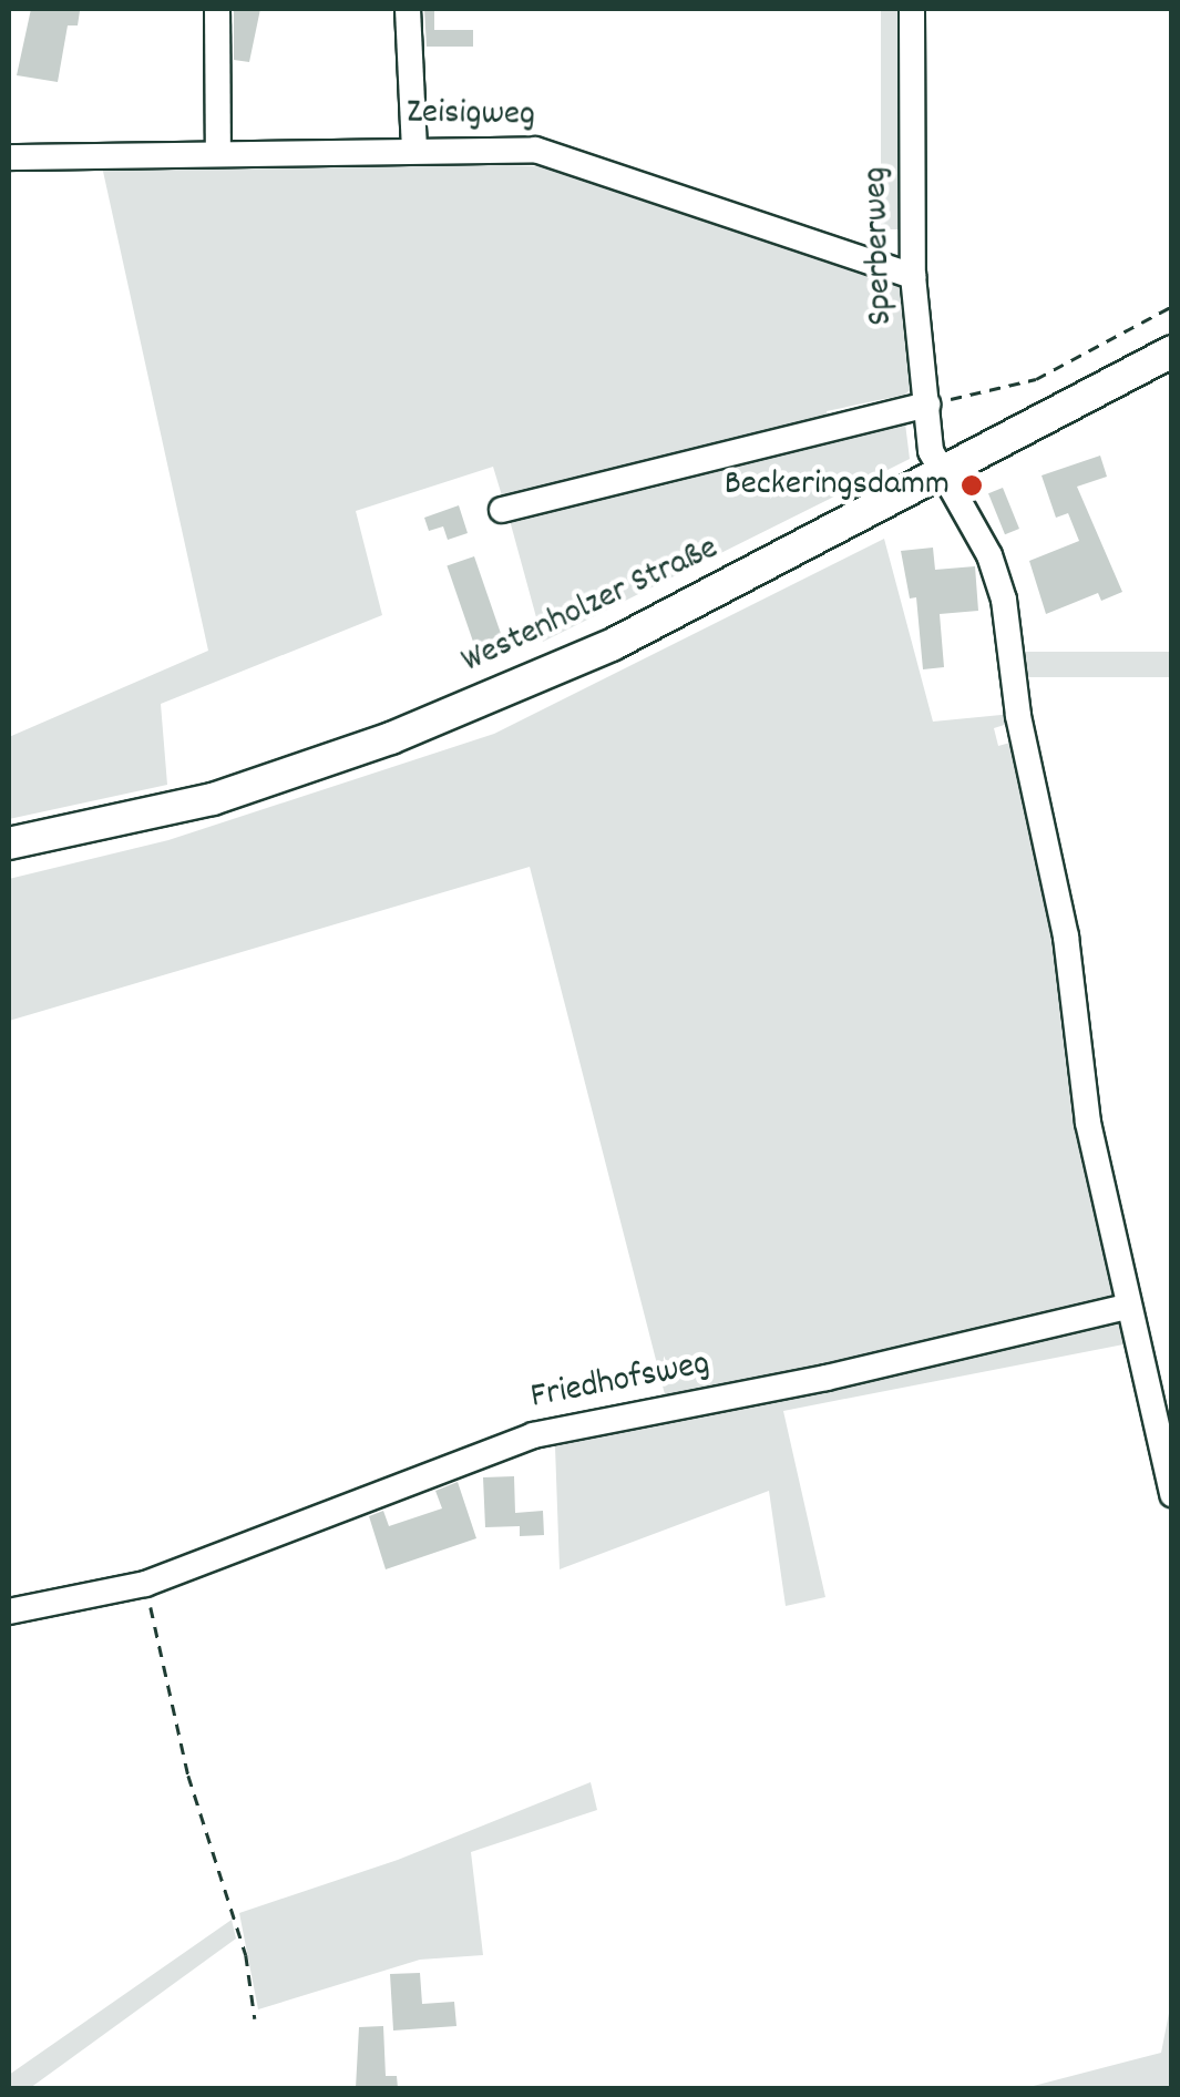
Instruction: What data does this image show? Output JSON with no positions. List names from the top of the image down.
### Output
{
  "streets": {
    "main road": ["Westenholzer Straße"],
    "street": ["Zeisigweg", "Sperberweg", "Friedhofsweg"]
  },
  "crossings": [
    ["Zeisigweg", "Sperberweg"],
    ["Sperberweg", "Westenholzer Straße"]
  ],
  "places": ["Beckeringsdamm"]
}
